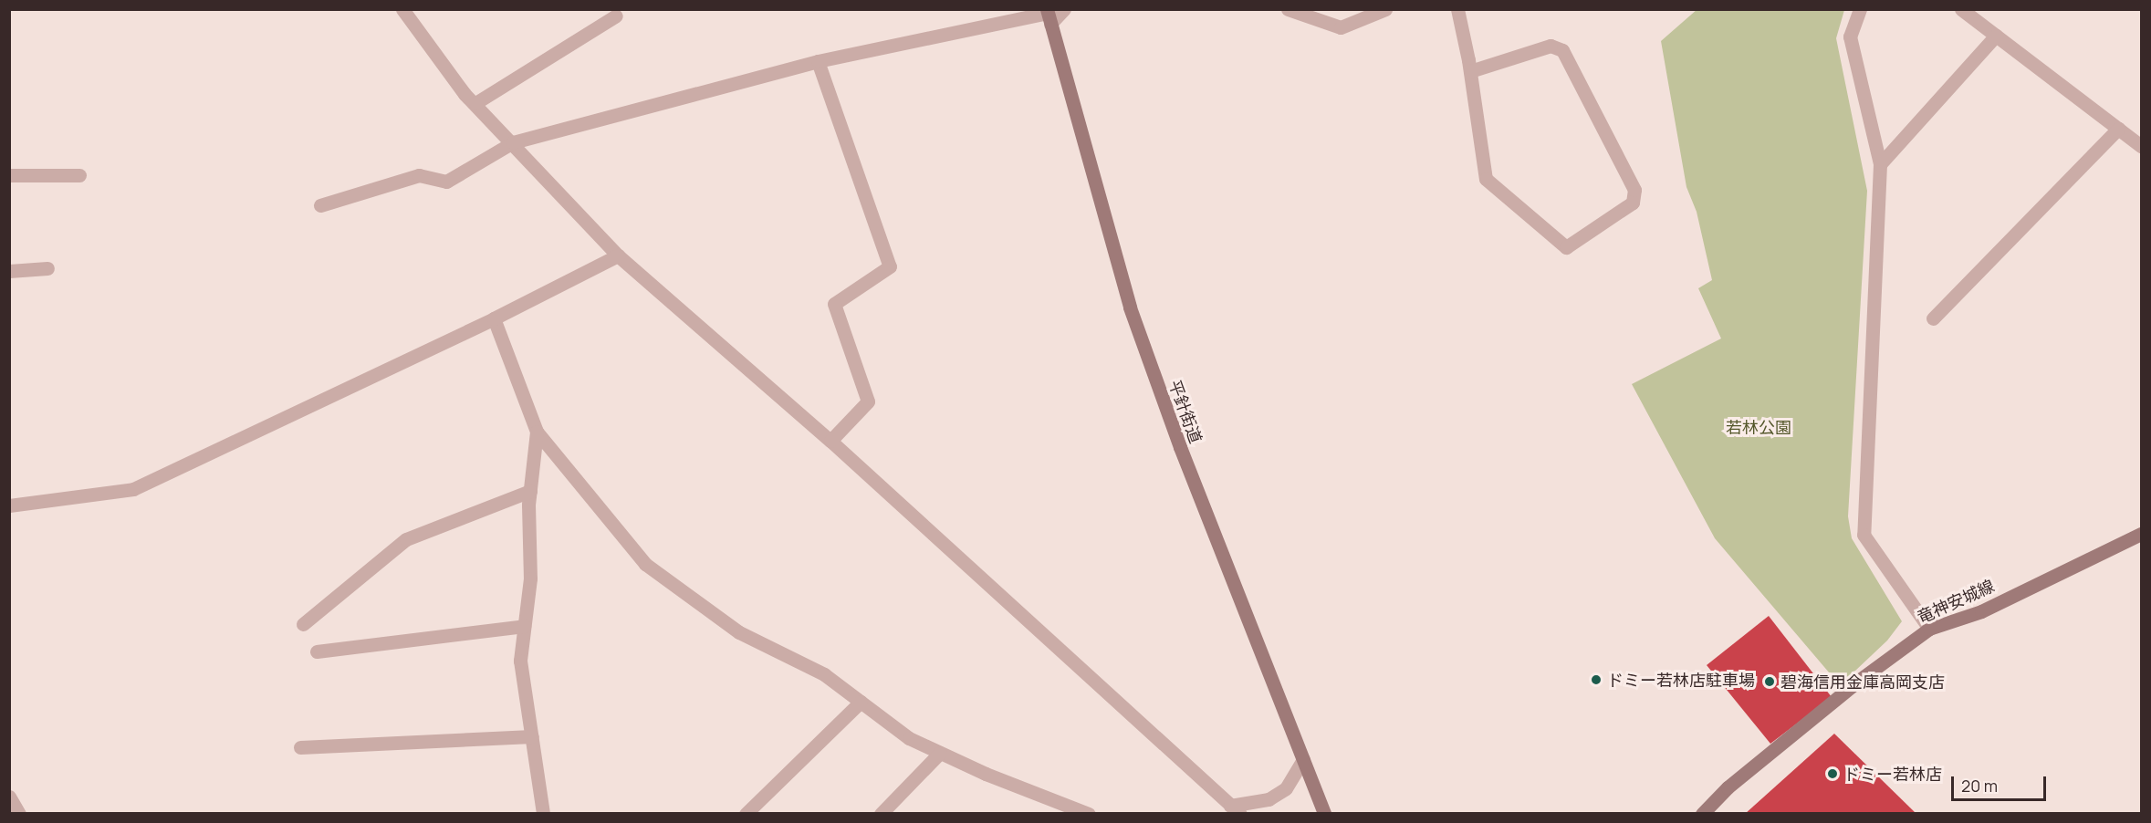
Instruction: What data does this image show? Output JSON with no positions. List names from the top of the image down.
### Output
{
  "streets": {
    "street": ["平針街道", "竜神安城線"]
  },
  "parks": ["若林公園"],
  "places": ["ドミー若林店駐車場", "碧海信用金庫高岡支店", "ドミー若林店"],
  "scale_bar": "20 m"
}
